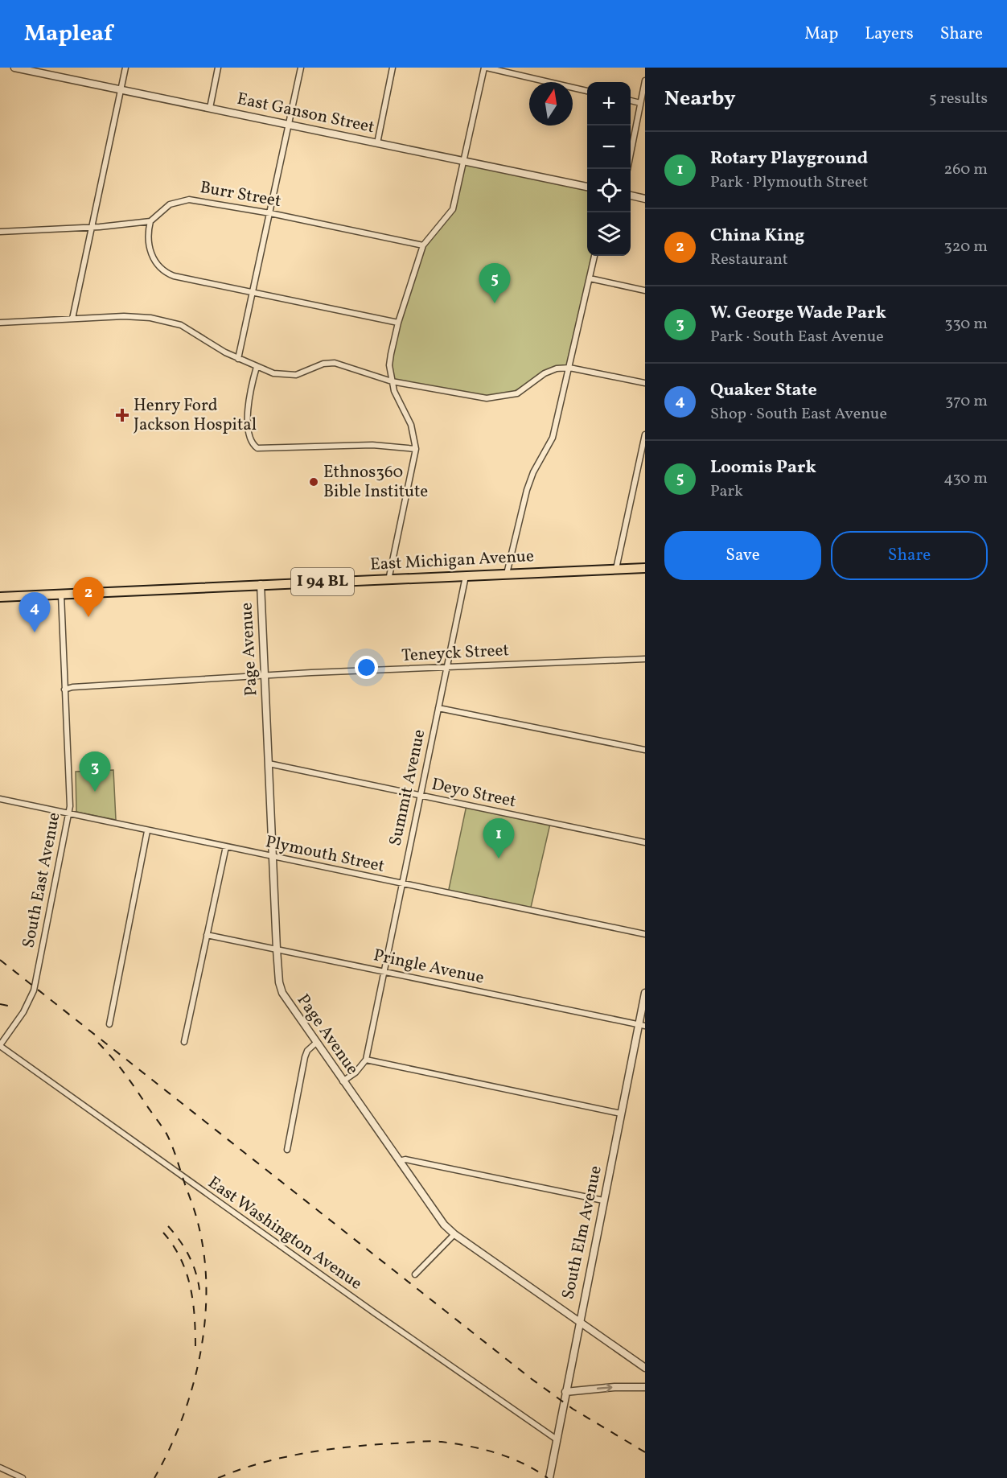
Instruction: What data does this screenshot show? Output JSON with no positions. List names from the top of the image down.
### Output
{
  "streets": {
    "main road": ["East Michigan Avenue", "I 94 BL"],
    "street": [
      "East Ganson Street",
      "Burr Street",
      "Page Avenue",
      "Teneyck Street",
      "Summit Avenue",
      "Deyo Street",
      "Plymouth Street",
      "South East Avenue",
      "Pringle Avenue",
      "South Elm Avenue",
      "East Washington Avenue"
    ]
  },
  "crossings": [
    ["East Michigan Avenue", "Page Avenue"],
    ["East Michigan Avenue", "Summit Avenue"],
    ["East Michigan Avenue", "South East Avenue"],
    ["Page Avenue", "Teneyck Street"],
    ["Page Avenue", "Deyo Street"],
    ["Page Avenue", "Plymouth Street"],
    ["Page Avenue", "Pringle Avenue"],
    ["Page Avenue", "South Elm Avenue"],
    ["Teneyck Street", "Summit Avenue"],
    ["Teneyck Street", "South East Avenue"],
    ["Summit Avenue", "Deyo Street"],
    ["Summit Avenue", "Plymouth Street"],
    ["Summit Avenue", "Pringle Avenue"],
    ["Plymouth Street", "South East Avenue"],
    ["South East Avenue", "East Washington Avenue"],
    ["Pringle Avenue", "South Elm Avenue"],
    ["South Elm Avenue", "East Washington Avenue"]
  ],
  "places": {
    "health": ["Henry Ford Jackson Hospital"],
    "other": ["Ethnos360 Bible Institute"]
  },
  "north": "top",
  "page": {
    "header": "Mapleaf",
    "nav": ["Map", "Layers", "Share"],
    "heading": ["Nearby", "5 results"],
    "map_buttons": ["+", "−"],
    "list": [
      {
        "mark": "1",
        "name": "Rotary Playground",
        "note": "Park · Plymouth Street",
        "value": "260 m"
      },
      {
        "mark": "2",
        "name": "China King",
        "note": "Restaurant",
        "value": "320 m"
      },
      {
        "mark": "3",
        "name": "W. George Wade Park",
        "note": "Park · South East Avenue",
        "value": "330 m"
      },
      {
        "mark": "4",
        "name": "Quaker State",
        "note": "Shop · South East Avenue",
        "value": "370 m"
      },
      {
        "mark": "5",
        "name": "Loomis Park",
        "note": "Park",
        "value": "430 m"
      }
    ],
    "pins": [
      "5",
      "2",
      "4",
      "3",
      "1"
    ],
    "buttons": ["Save", "Share"]
  }
}
